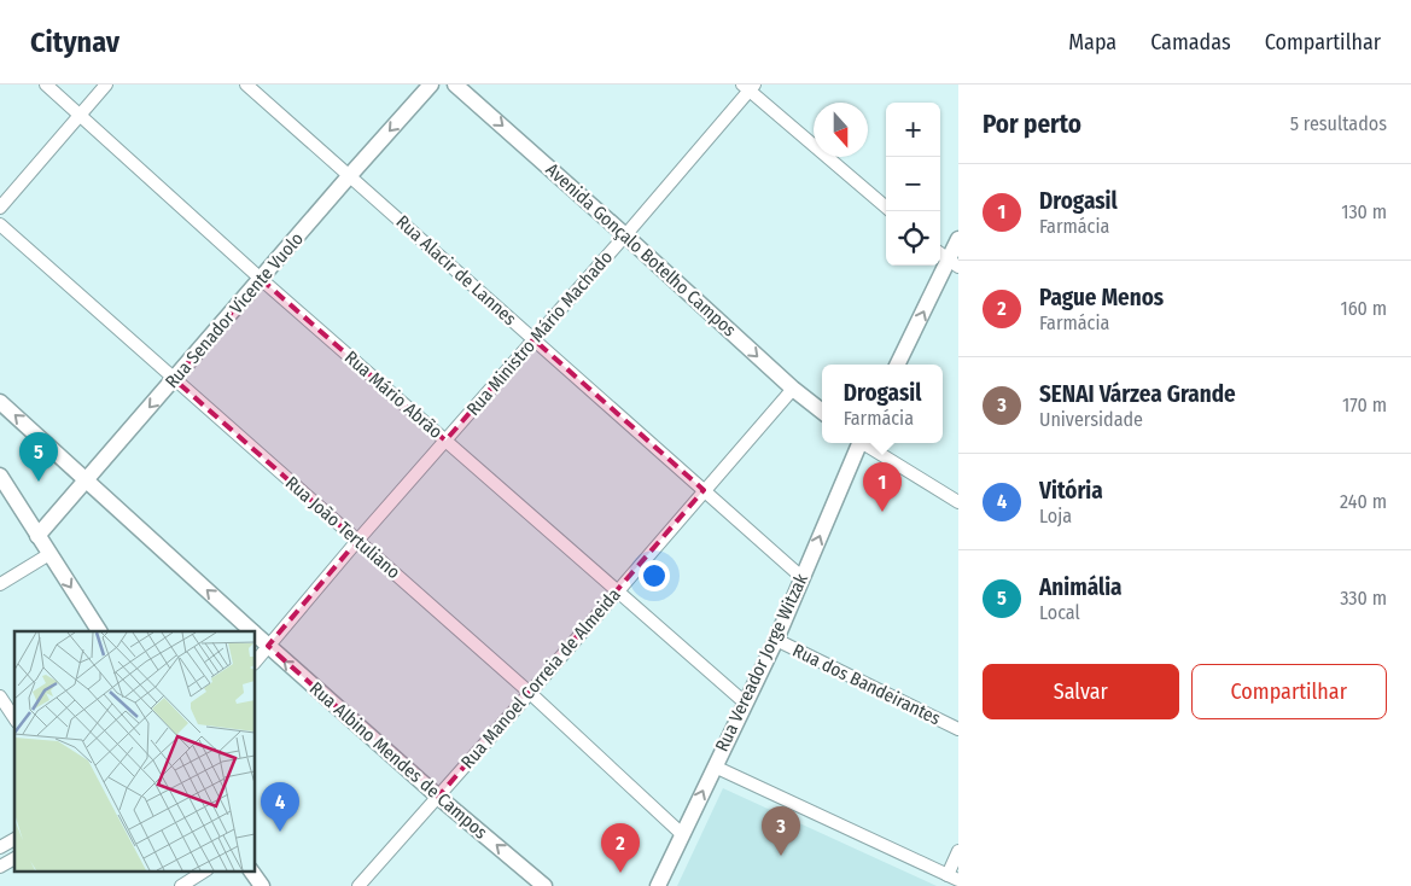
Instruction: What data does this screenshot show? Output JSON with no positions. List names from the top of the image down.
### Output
{
  "streets": {
    "street": [
      "Avenida Gonçalo Botelho Campos",
      "Rua Alacir de Lannes",
      "Rua Senador Vicente Vuolo",
      "Rua Ministro Mário Machado",
      "Rua Mário Abrão",
      "Rua João Tertuliano",
      "Rua Vereador Jorge Witzak",
      "Rua Manoel Correia de Almeida",
      "Rua dos Bandeirantes",
      "Rua Albino Mendes de Campos"
    ]
  },
  "crossings": [
    ["Avenida Gonçalo Botelho Campos", "Rua Ministro Mário Machado"],
    ["Avenida Gonçalo Botelho Campos", "Rua Manoel Correia de Almeida"],
    ["Rua Alacir de Lannes", "Rua Senador Vicente Vuolo"],
    ["Rua Alacir de Lannes", "Rua Ministro Mário Machado"],
    ["Rua Alacir de Lannes", "Rua Vereador Jorge Witzak"],
    ["Rua Alacir de Lannes", "Rua Manoel Correia de Almeida"],
    ["Rua Senador Vicente Vuolo", "Rua Mário Abrão"],
    ["Rua Senador Vicente Vuolo", "Rua João Tertuliano"],
    ["Rua Senador Vicente Vuolo", "Rua Albino Mendes de Campos"],
    ["Rua Ministro Mário Machado", "Rua Mário Abrão"],
    ["Rua Ministro Mário Machado", "Rua João Tertuliano"],
    ["Rua Ministro Mário Machado", "Rua Albino Mendes de Campos"],
    ["Rua Mário Abrão", "Rua Vereador Jorge Witzak"],
    ["Rua Mário Abrão", "Rua Manoel Correia de Almeida"],
    ["Rua João Tertuliano", "Rua Vereador Jorge Witzak"],
    ["Rua João Tertuliano", "Rua Manoel Correia de Almeida"],
    ["Rua Vereador Jorge Witzak", "Rua dos Bandeirantes"],
    ["Rua Manoel Correia de Almeida", "Rua Albino Mendes de Campos"]
  ],
  "one_way": [
    "Avenida Gonçalo Botelho Campos",
    "Rua Senador Vicente Vuolo",
    "Rua Vereador Jorge Witzak",
    "Rua Albino Mendes de Campos"
  ],
  "north": "bottom",
  "page": {
    "header": "Citynav",
    "nav": ["Mapa", "Camadas", "Compartilhar"],
    "heading": ["Por perto", "5 resultados"],
    "map_buttons": ["+", "−"],
    "list": [
      {
        "mark": "1",
        "name": "Drogasil",
        "note": "Farmácia",
        "value": "130 m"
      },
      {
        "mark": "2",
        "name": "Pague Menos",
        "note": "Farmácia",
        "value": "160 m"
      },
      {
        "mark": "3",
        "name": "SENAI Várzea Grande",
        "note": "Universidade",
        "value": "170 m"
      },
      {
        "mark": "4",
        "name": "Vitória",
        "note": "Loja",
        "value": "240 m"
      },
      {
        "mark": "5",
        "name": "Animália",
        "note": "Local",
        "value": "330 m"
      }
    ],
    "popup": ["Drogasil", "Farmácia"],
    "pins": [
      "5",
      "1",
      "4",
      "3",
      "2"
    ],
    "buttons": ["Salvar", "Compartilhar"]
  }
}
